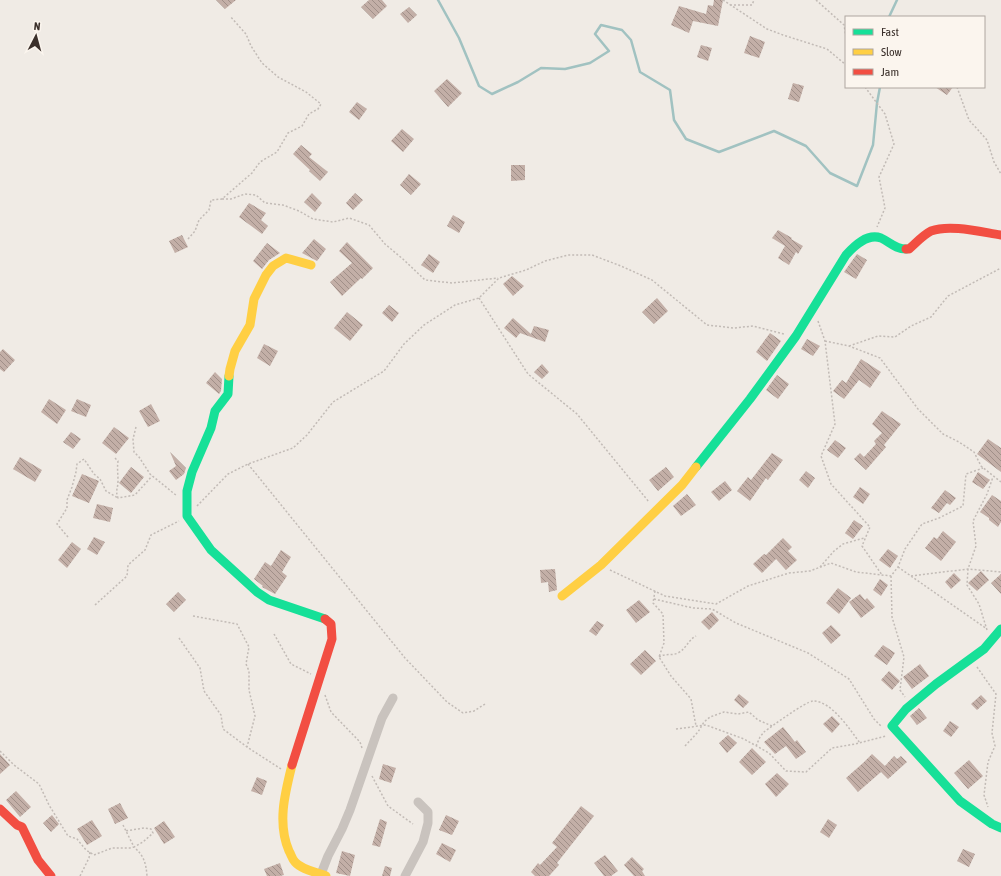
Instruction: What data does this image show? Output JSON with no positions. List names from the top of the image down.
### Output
{
  "legend": ["Fast", "Slow", "Jam"],
  "north": "top"
}
